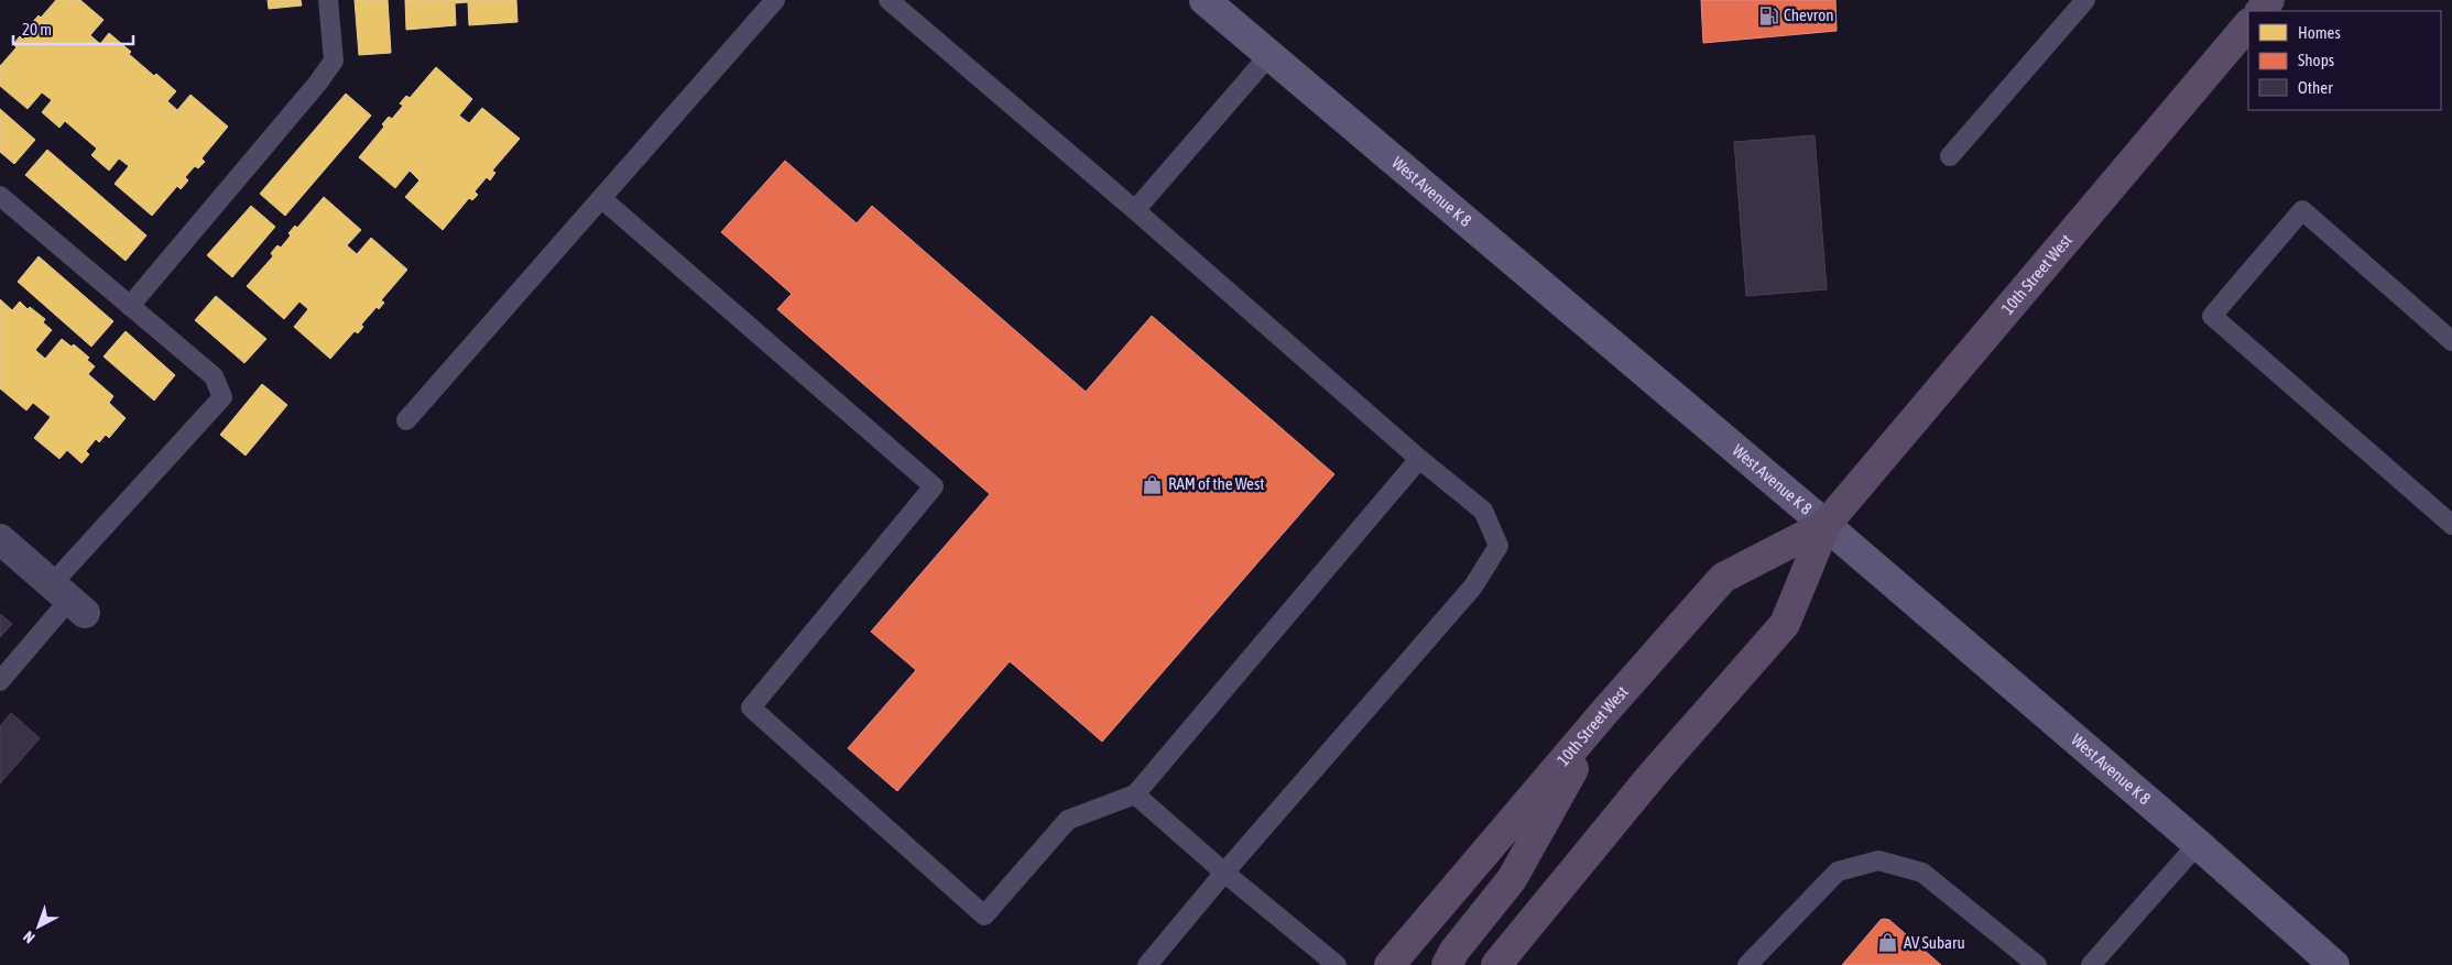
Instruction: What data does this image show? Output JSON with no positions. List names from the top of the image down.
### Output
{
  "streets": {
    "main road": ["10th Street West"],
    "street": ["West Avenue K 8"]
  },
  "crossings": [
    ["West Avenue K 8", "10th Street West"]
  ],
  "places": {
    "fuel station": ["Chevron"],
    "shop": ["RAM of the West", "AV Subaru"]
  },
  "legend": ["Homes", "Shops", "Other"],
  "scale_bar": "20 m",
  "north": "bottom left"
}
